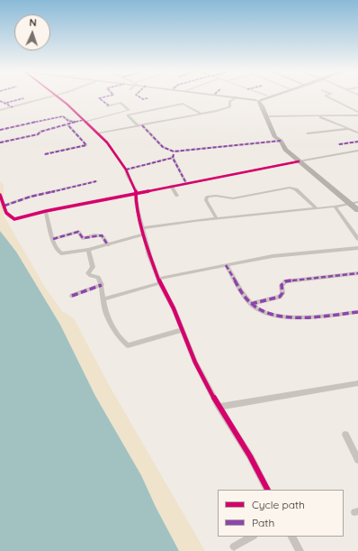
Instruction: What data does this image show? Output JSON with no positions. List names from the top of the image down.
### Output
{
  "legend": ["Cycle path", "Path"],
  "north": "top"
}
